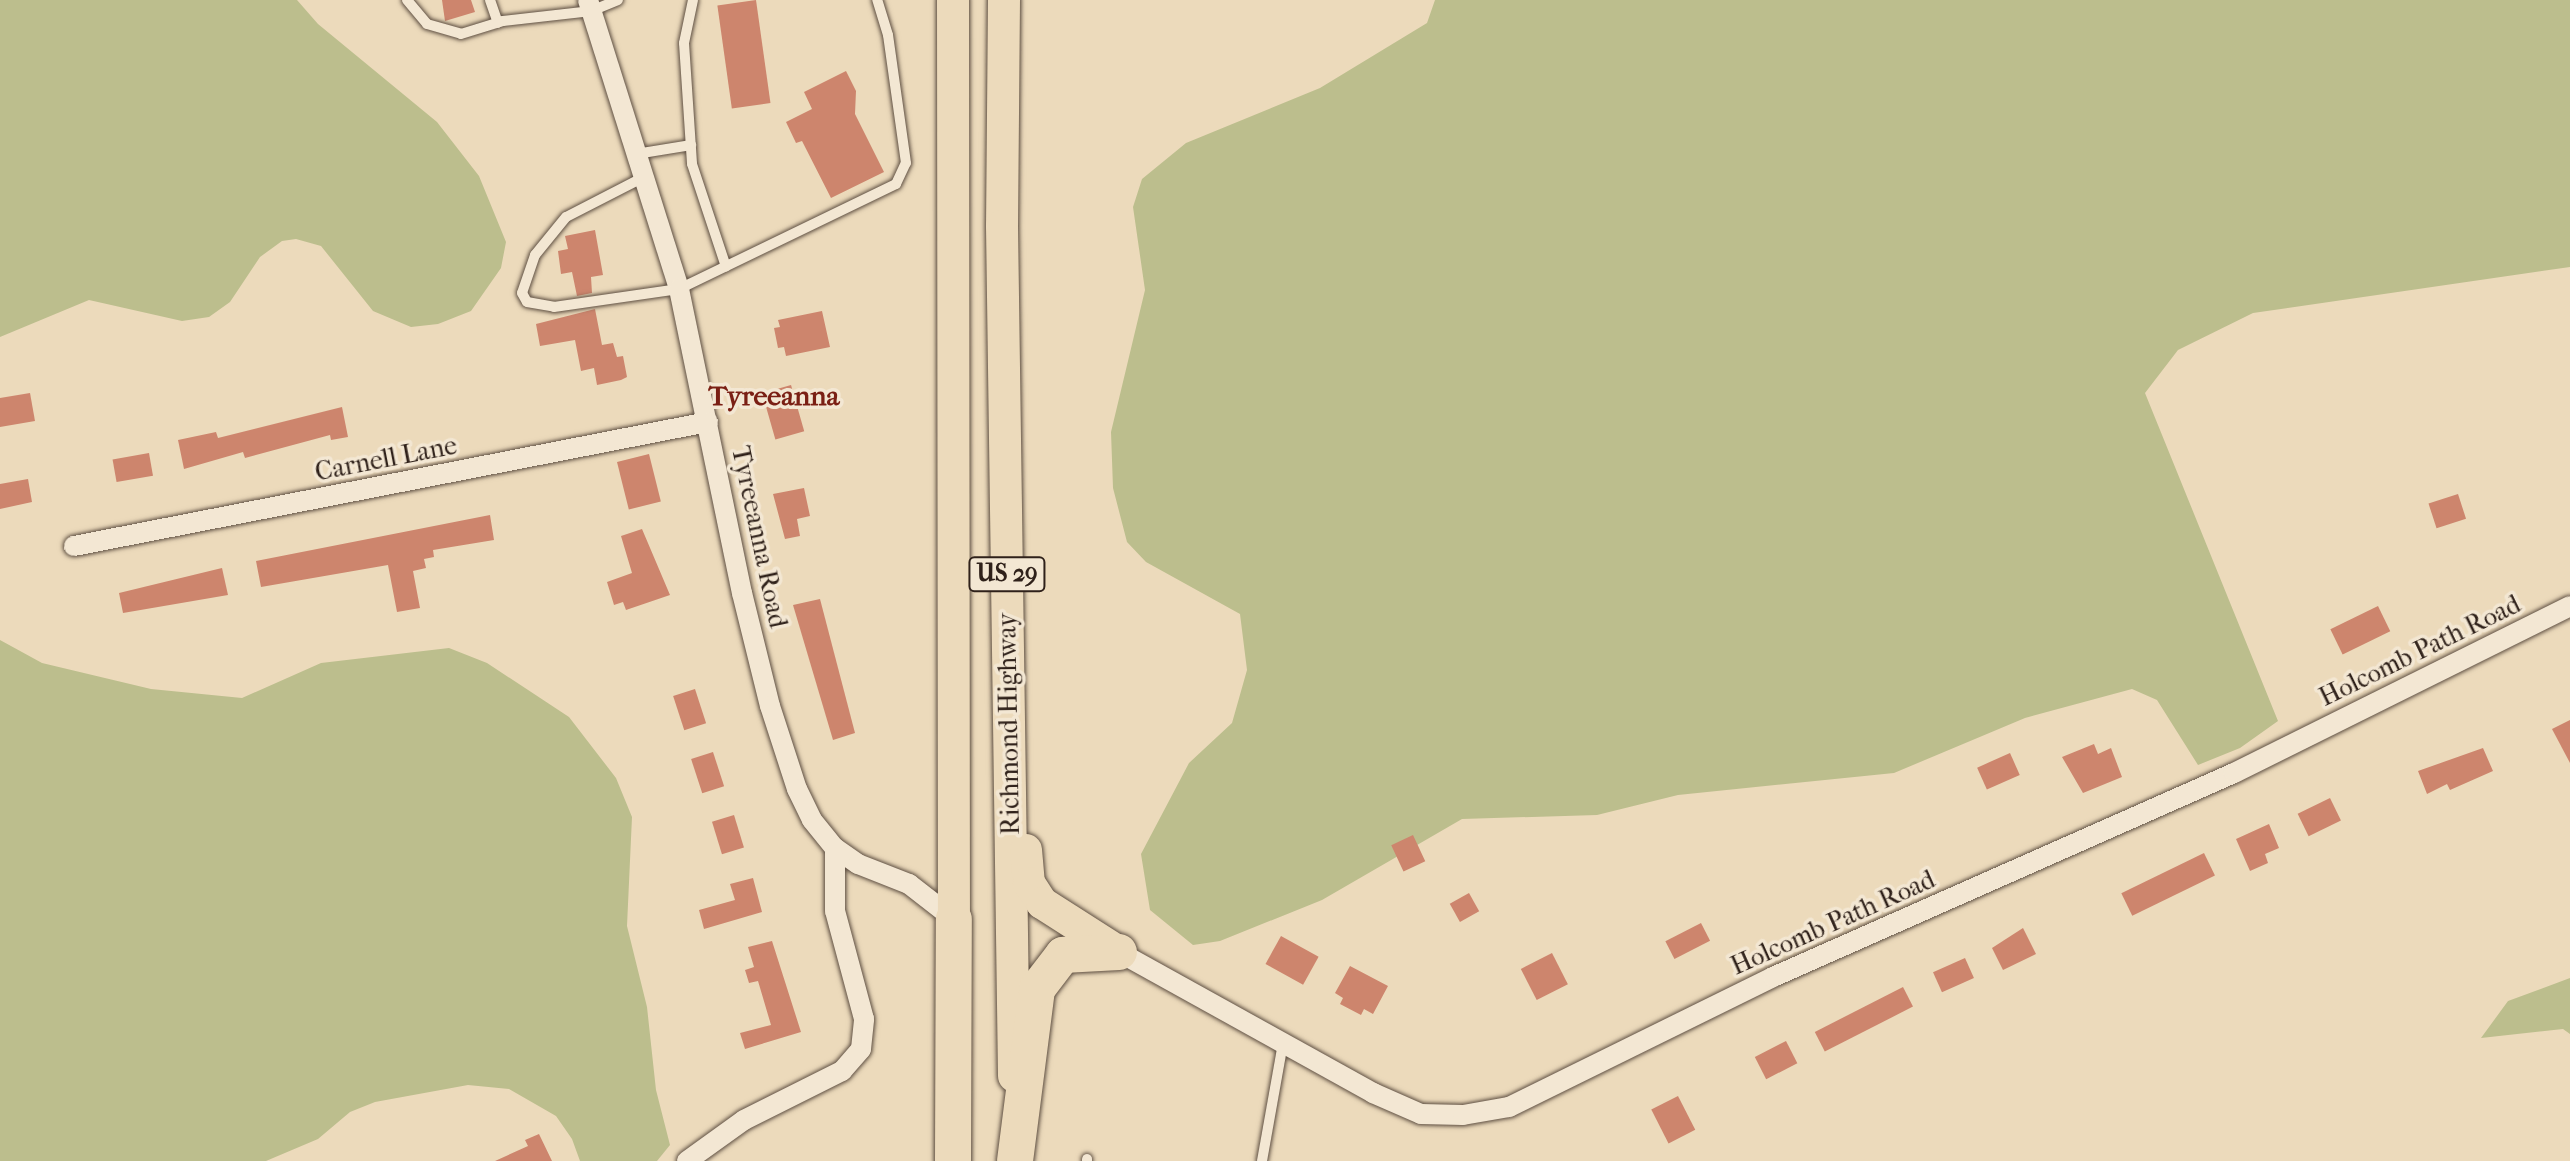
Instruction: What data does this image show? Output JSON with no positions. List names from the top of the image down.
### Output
{
  "streets": {
    "highway": ["US 29", "Richmond Highway"],
    "street": ["Carnell Lane", "Tyreeanna Road", "Holcomb Path Road"]
  },
  "crossings": [
    ["Carnell Lane", "Tyreeanna Road"],
    ["Tyreeanna Road", "Richmond Highway"]
  ],
  "districts": ["Tyreeanna"]
}
